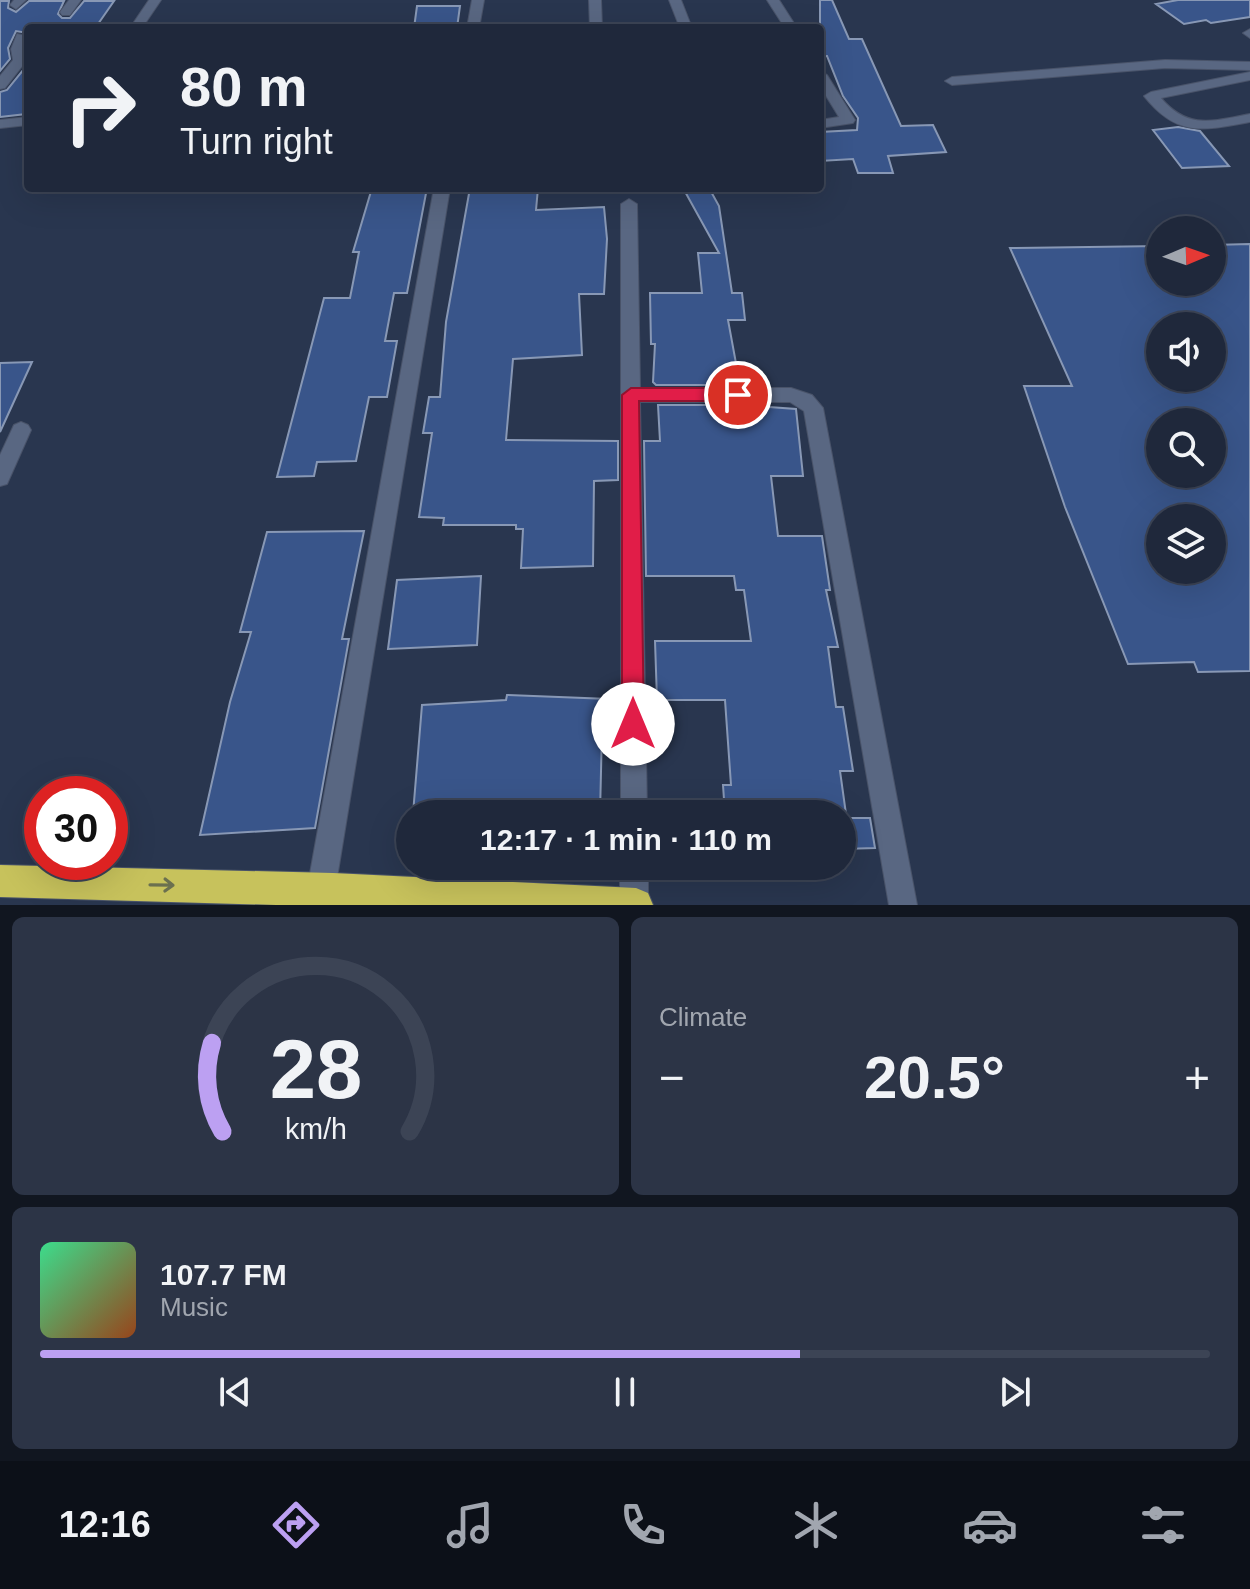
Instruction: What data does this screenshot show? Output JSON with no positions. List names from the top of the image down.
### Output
{
  "north": "right",
  "page": {
    "turn": ["80 m", "Turn right"],
    "limit": "30",
    "trip": "12:17 · 1 min · 110 m",
    "tile": "Climate",
    "heat": ["−", "20.5°", "+"],
    "song": ["107.7 FM", "Music"],
    "tabs": "12:16",
    "gauge": ["28", "km/h"]
  }
}
